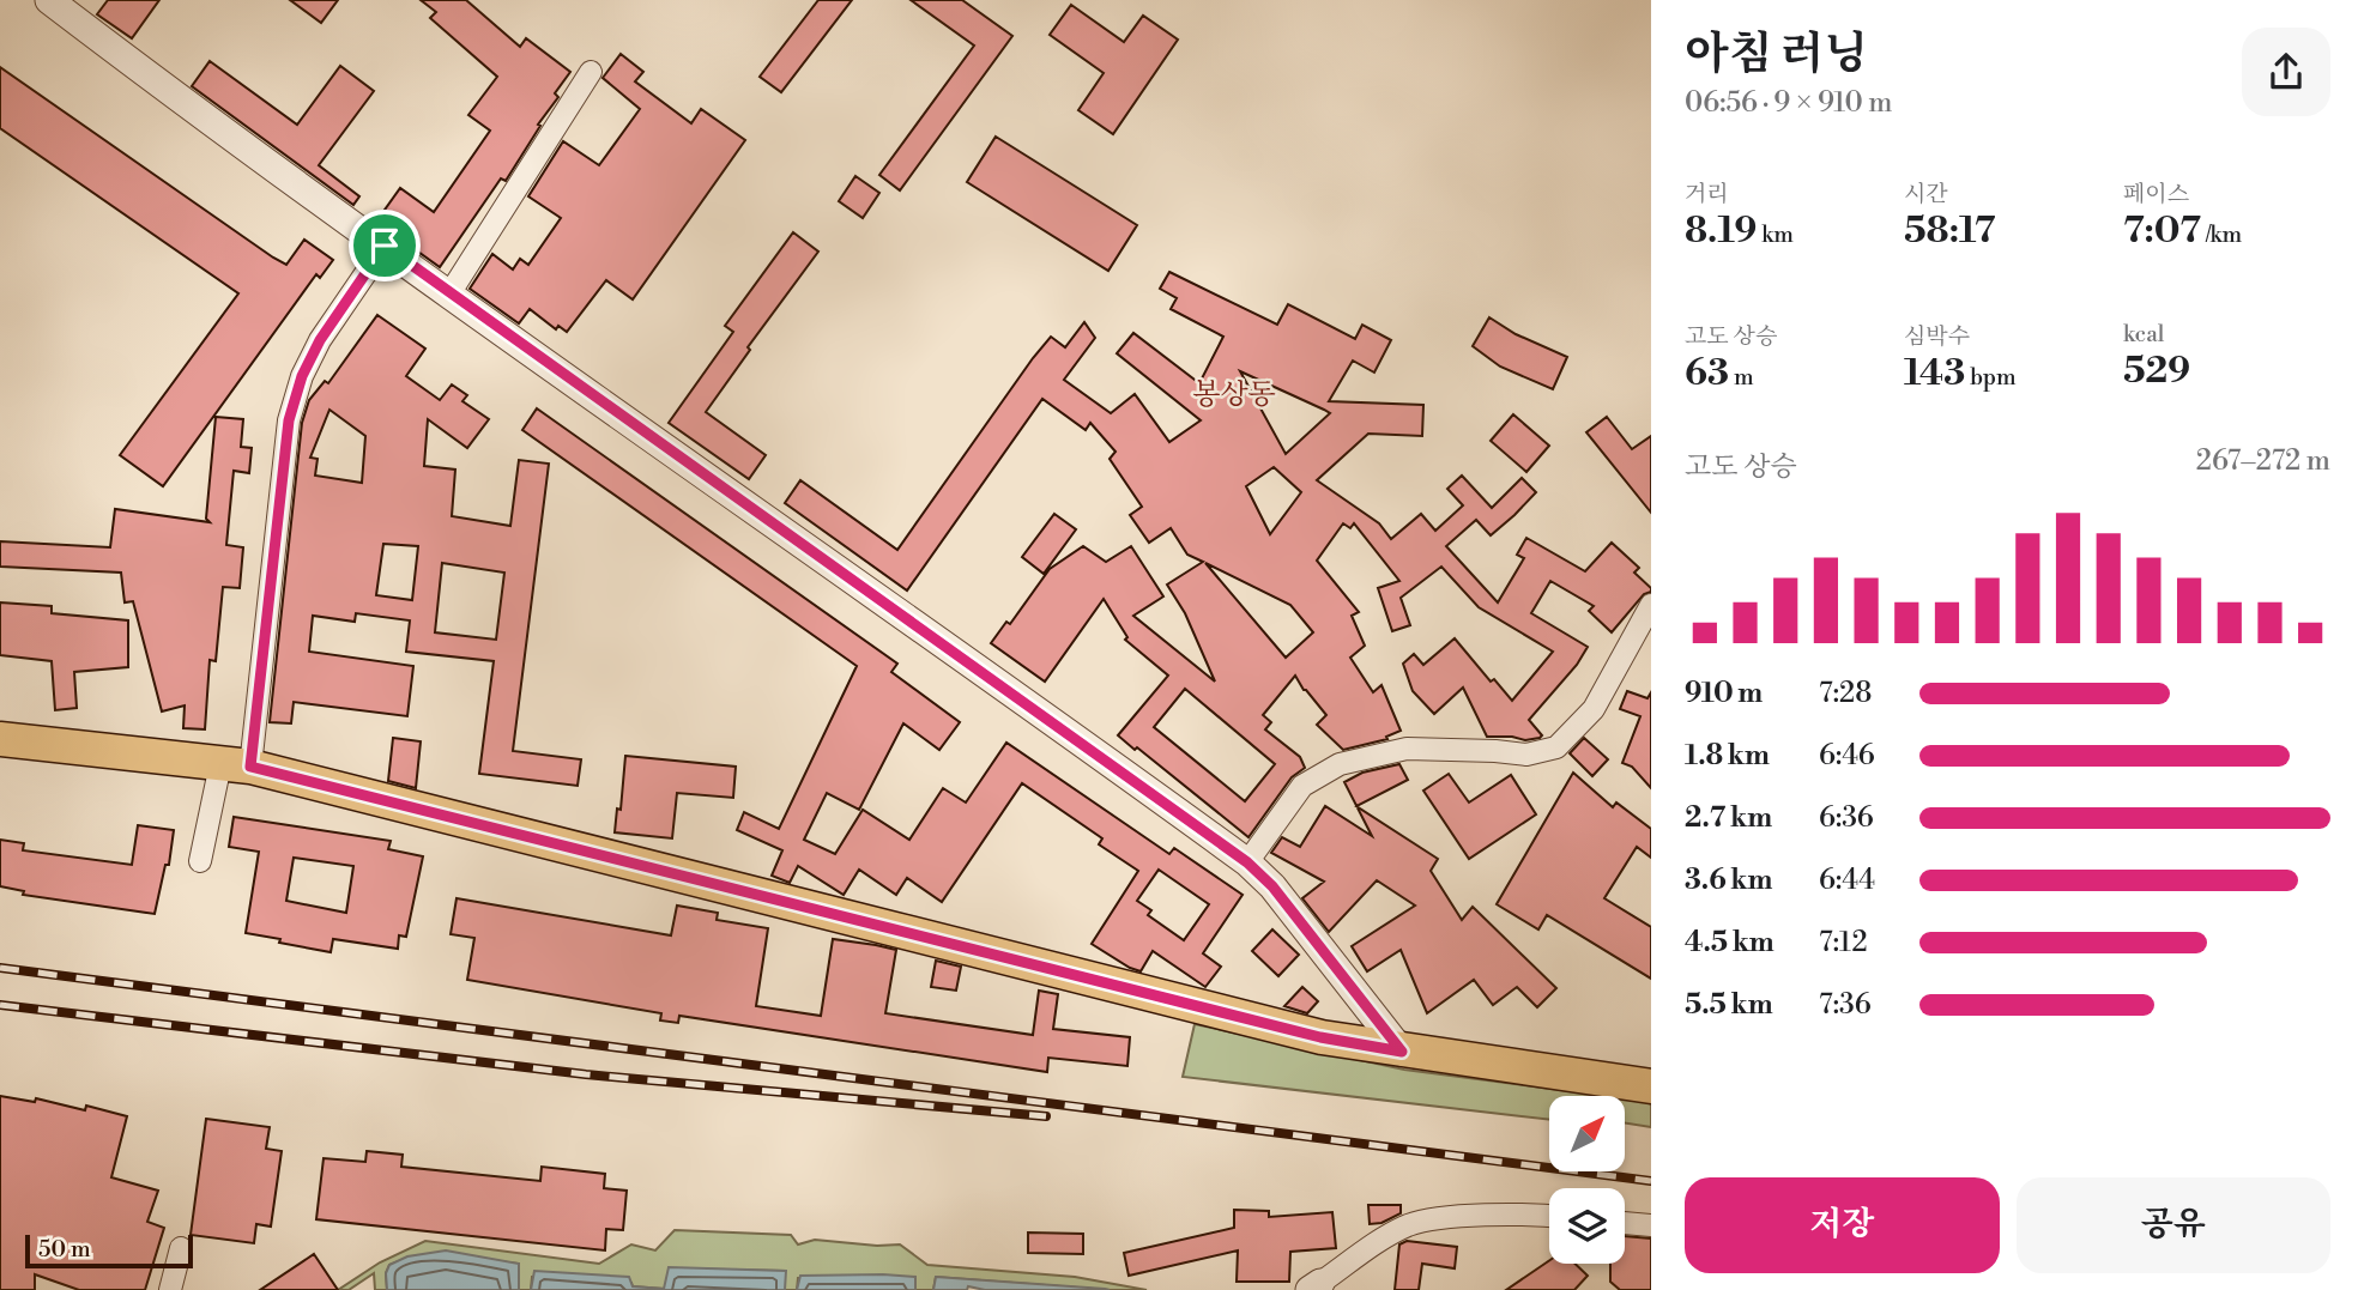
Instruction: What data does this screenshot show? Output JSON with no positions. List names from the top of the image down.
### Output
{
  "districts": ["봉상동"],
  "scale_bar": "50 m",
  "north": "top right",
  "page": {
    "heading": ["아침 러닝", "06:56 · 9 × 910 m"],
    "stats": [
      ["거리", "8.19 km"],
      ["시간", "58:17"],
      ["페이스", "7:07 /km"],
      ["고도 상승", "63 m"],
      ["심박수", "143 bpm"],
      ["kcal", "529"]
    ],
    "chart": ["고도 상승", "267–272 m"],
    "list": [
      {
        "name": "910 m",
        "note": "7:28"
      },
      {
        "name": "1.8 km",
        "note": "6:46"
      },
      {
        "name": "2.7 km",
        "note": "6:36"
      },
      {
        "name": "3.6 km",
        "note": "6:44"
      },
      {
        "name": "4.5 km",
        "note": "7:12"
      },
      {
        "name": "5.5 km",
        "note": "7:36"
      }
    ],
    "buttons": ["저장", "공유"],
    "scale": "50 m"
  }
}
